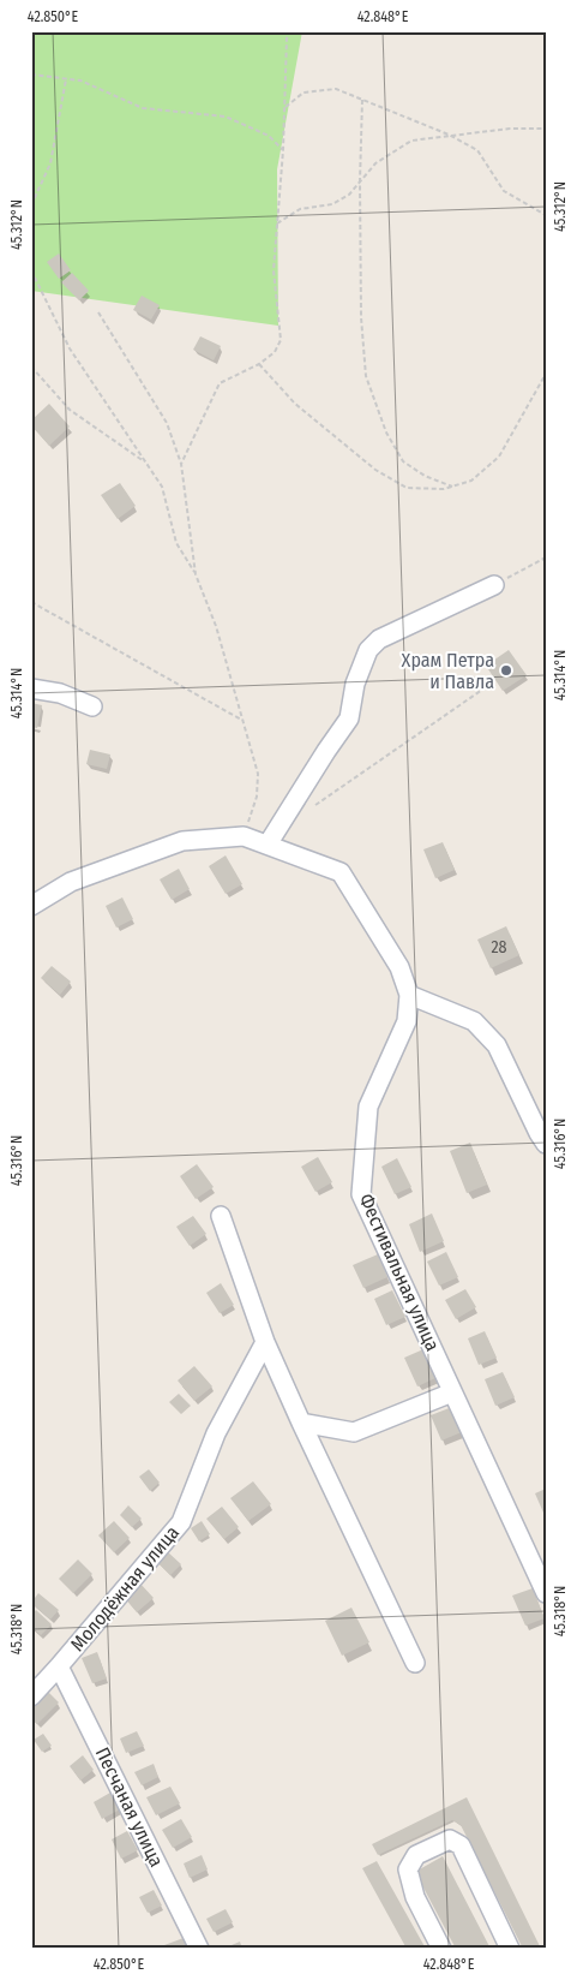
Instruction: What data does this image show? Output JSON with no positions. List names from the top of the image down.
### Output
{
  "streets": {
    "street": ["Фестивальная улица", "Молодёжная улица", "Песчаная улица"]
  },
  "crossings": [
    ["Молодёжная улица", "Песчаная улица"]
  ],
  "places": ["Храм Петра и Павла"],
  "house_numbers": ["28"],
  "coordinates": [
    "42.850°E",
    "42.848°E",
    "45.312°N",
    "45.314°N",
    "45.316°N",
    "45.318°N"
  ]
}
